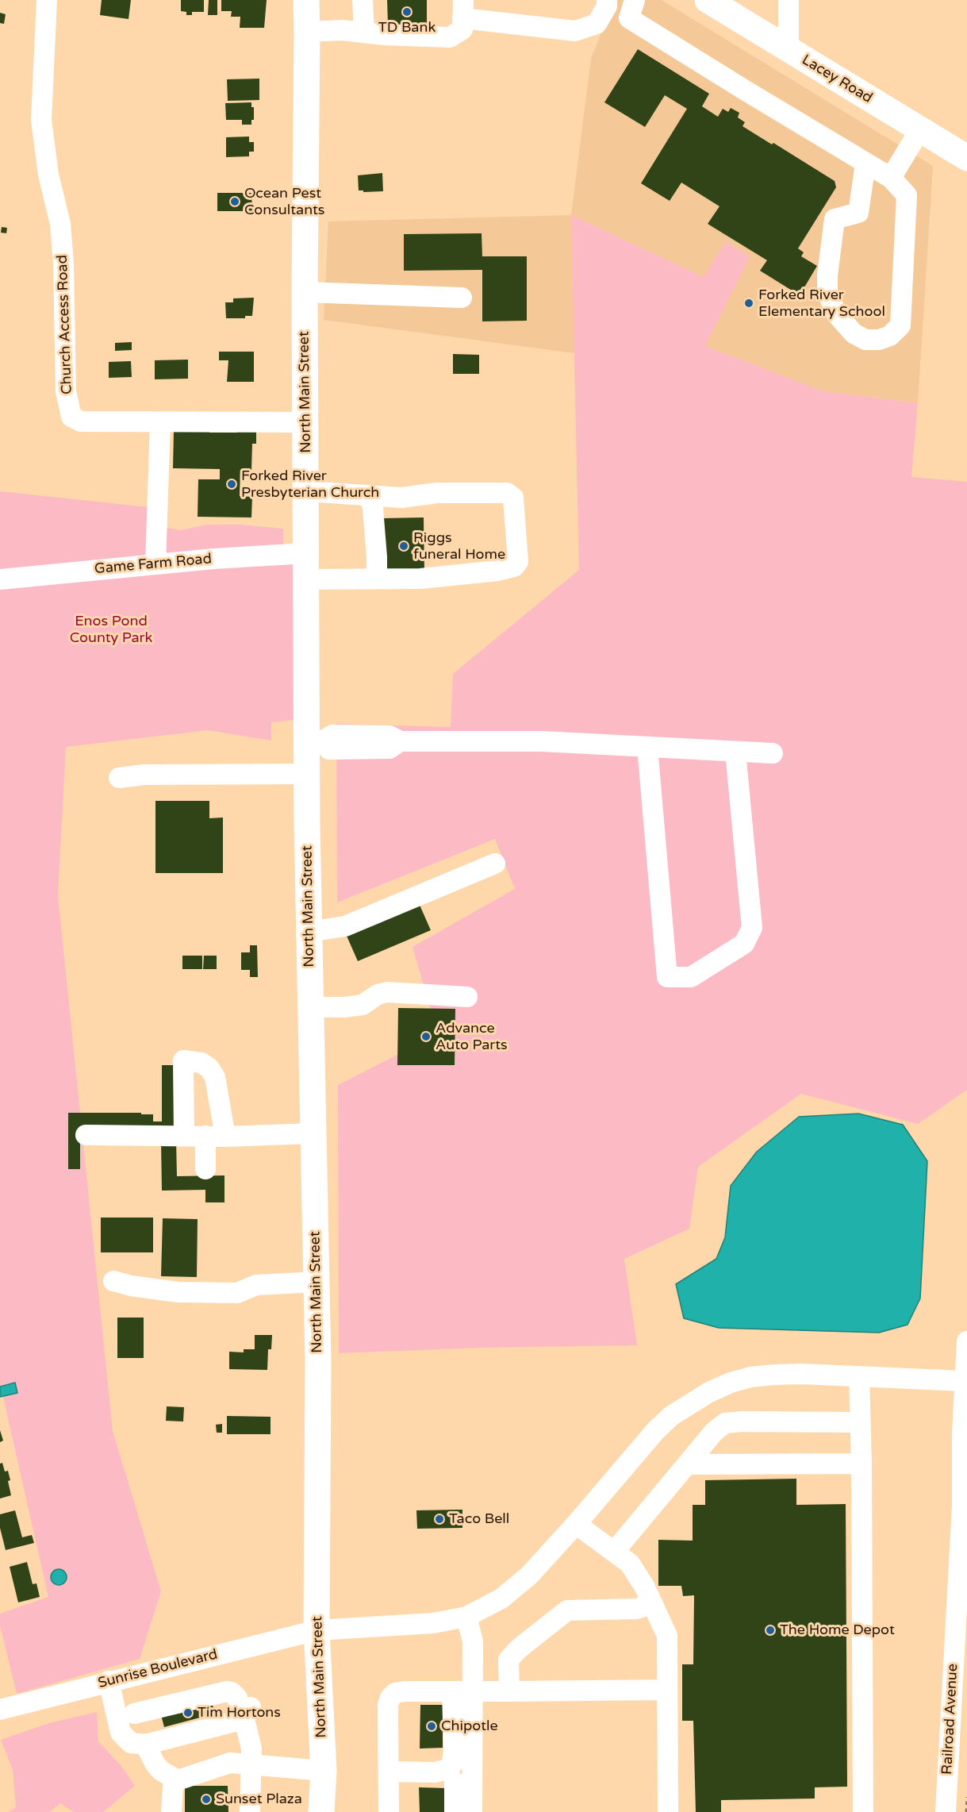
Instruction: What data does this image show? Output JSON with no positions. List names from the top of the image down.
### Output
{
  "streets": {
    "main road": ["Lacey Road", "North Main Street"],
    "street": [
      "Church Access Road",
      "Game Farm Road",
      "Sunrise Boulevard",
      "Railroad Avenue"
    ]
  },
  "crossings": [
    ["Church Access Road", "North Main Street"],
    ["North Main Street", "Game Farm Road"],
    ["North Main Street", "Sunrise Boulevard"],
    ["Sunrise Boulevard", "Railroad Avenue"]
  ],
  "parks": ["Enos Pond County Park"],
  "places": [
    "TD Bank",
    "Ocean Pest Consultants",
    "Forked River Elementary School",
    "Forked River Presbyterian Church",
    "Riggs funeral Home",
    "Advance Auto Parts",
    "Taco Bell",
    "The Home Depot",
    "Tim Hortons",
    "Chipotle",
    "Sunset Plaza"
  ]
}
